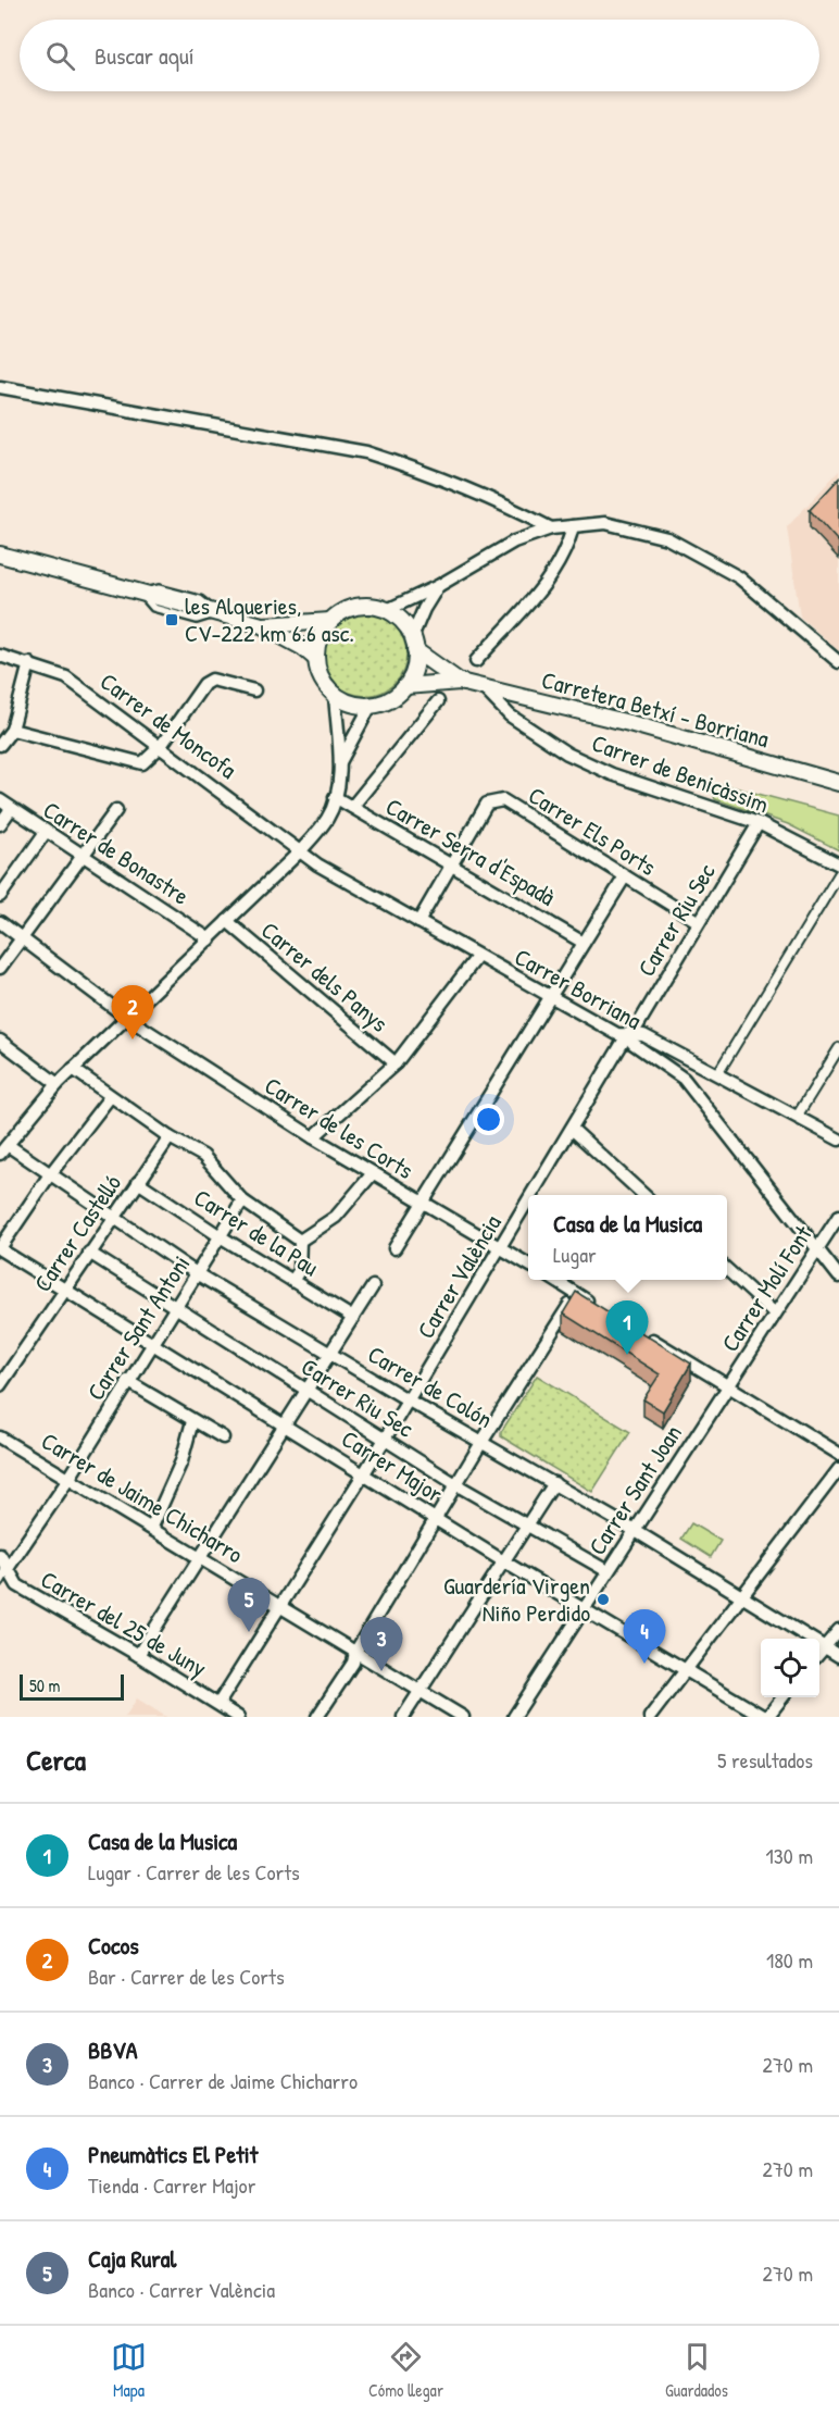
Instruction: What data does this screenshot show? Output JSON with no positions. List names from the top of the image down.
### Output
{
  "streets": {
    "main road": ["Carretera Betxí - Borriana"],
    "street": [
      "Carrer de Moncofa",
      "Carrer de Benicàssim",
      "Carrer Els Ports",
      "Carrer Serra d'Espadà",
      "Carrer de Bonastre",
      "Carrer Riu Sec",
      "Carrer dels Panys",
      "Carrer Borriana",
      "Carrer de les Corts",
      "Carrer de la Pau",
      "Carrer Castelló",
      "Carrer València",
      "Carrer Molí Font",
      "Carrer Sant Antoni",
      "Carrer de Colón",
      "Carrer Major",
      "Carrer Sant Joan",
      "Carrer de Jaime Chicharro",
      "Carrer del 25 de Juny"
    ]
  },
  "crossings": [
    ["Carretera Betxí - Borriana", "Carrer de Benicàssim"],
    ["Carrer de Moncofa", "Carrer Borriana"],
    ["Carrer de Benicàssim", "Carrer Riu Sec"],
    ["Carrer Els Ports", "Carrer Serra d'Espadà"],
    ["Carrer Els Ports", "Carrer Riu Sec"],
    ["Carrer Riu Sec", "Carrer Borriana"],
    ["Carrer Riu Sec", "Carrer Castelló"],
    ["Carrer Riu Sec", "Carrer València"],
    ["Carrer Riu Sec", "Carrer Sant Antoni"],
    ["Carrer Riu Sec", "Carrer Sant Joan"],
    ["Carrer Borriana", "Carrer València"],
    ["Carrer Borriana", "Carrer Molí Font"],
    ["Carrer de les Corts", "Carrer València"],
    ["Carrer de la Pau", "Carrer Castelló"],
    ["Carrer de la Pau", "Carrer Sant Antoni"],
    ["Carrer Castelló", "Carrer de Colón"],
    ["Carrer Castelló", "Carrer Major"],
    ["Carrer València", "Carrer de Colón"],
    ["Carrer València", "Carrer Major"],
    ["Carrer València", "Carrer de Jaime Chicharro"],
    ["Carrer València", "Carrer del 25 de Juny"],
    ["Carrer Molí Font", "Carrer Sant Joan"],
    ["Carrer Sant Antoni", "Carrer de Colón"],
    ["Carrer Sant Antoni", "Carrer Major"],
    ["Carrer Sant Antoni", "Carrer de Jaime Chicharro"],
    ["Carrer Sant Antoni", "Carrer del 25 de Juny"],
    ["Carrer de Colón", "Carrer Sant Joan"],
    ["Carrer Major", "Carrer Sant Joan"]
  ],
  "places": {
    "transit": ["les Alqueries, CV-222 km 6.6 asc."],
    "other": ["Guardería Virgen Niño Perdido"]
  },
  "scale_bar": "50 m",
  "page": {
    "search": "Buscar aquí",
    "pins": [
      "2",
      "1",
      "5",
      "4",
      "3"
    ],
    "popup": ["Casa de la Musica", "Lugar"],
    "scale": "50 m",
    "heading": ["Cerca", "5 resultados"],
    "list": [
      {
        "mark": "1",
        "name": "Casa de la Musica",
        "note": "Lugar · Carrer de les Corts",
        "value": "130 m"
      },
      {
        "mark": "2",
        "name": "Cocos",
        "note": "Bar · Carrer de les Corts",
        "value": "180 m"
      },
      {
        "mark": "3",
        "name": "BBVA",
        "note": "Banco · Carrer de Jaime Chicharro",
        "value": "270 m"
      },
      {
        "mark": "4",
        "name": "Pneumàtics El Petit",
        "note": "Tienda · Carrer Major",
        "value": "270 m"
      },
      {
        "mark": "5",
        "name": "Caja Rural",
        "note": "Banco · Carrer València",
        "value": "270 m"
      }
    ],
    "nav": ["Mapa", "Cómo llegar", "Guardados"]
  }
}
